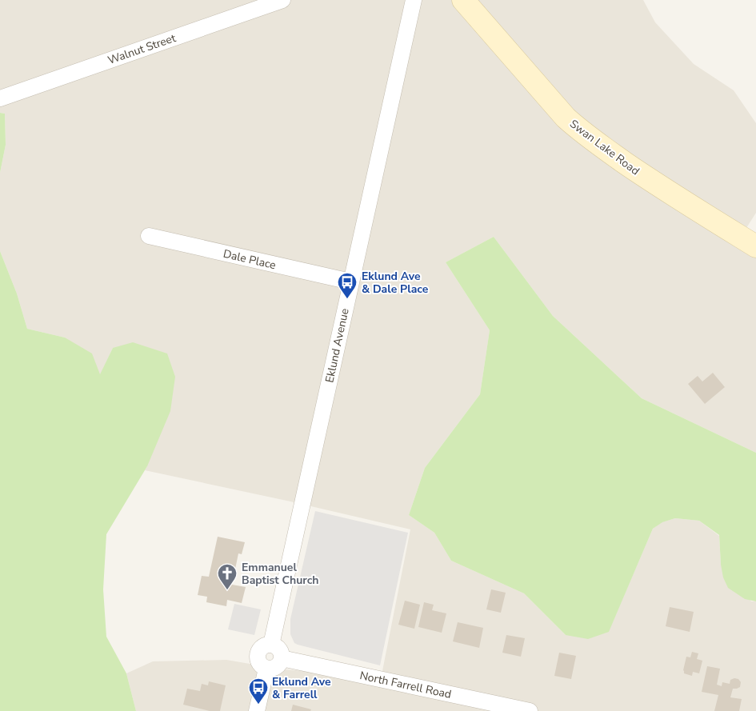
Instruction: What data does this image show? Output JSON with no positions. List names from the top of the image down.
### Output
{
  "streets": {
    "street": [
      "Walnut Street",
      "Swan Lake Road",
      "Dale Place",
      "Eklund Avenue",
      "North Farrell Road"
    ]
  },
  "crossings": [
    ["Dale Place", "Eklund Avenue"],
    ["Eklund Avenue", "North Farrell Road"]
  ],
  "places": {
    "bus stop": ["Eklund Ave & Dale Place", "Eklund Ave & Farrell"],
    "church": ["Emmanuel Baptist Church"]
  }
}
